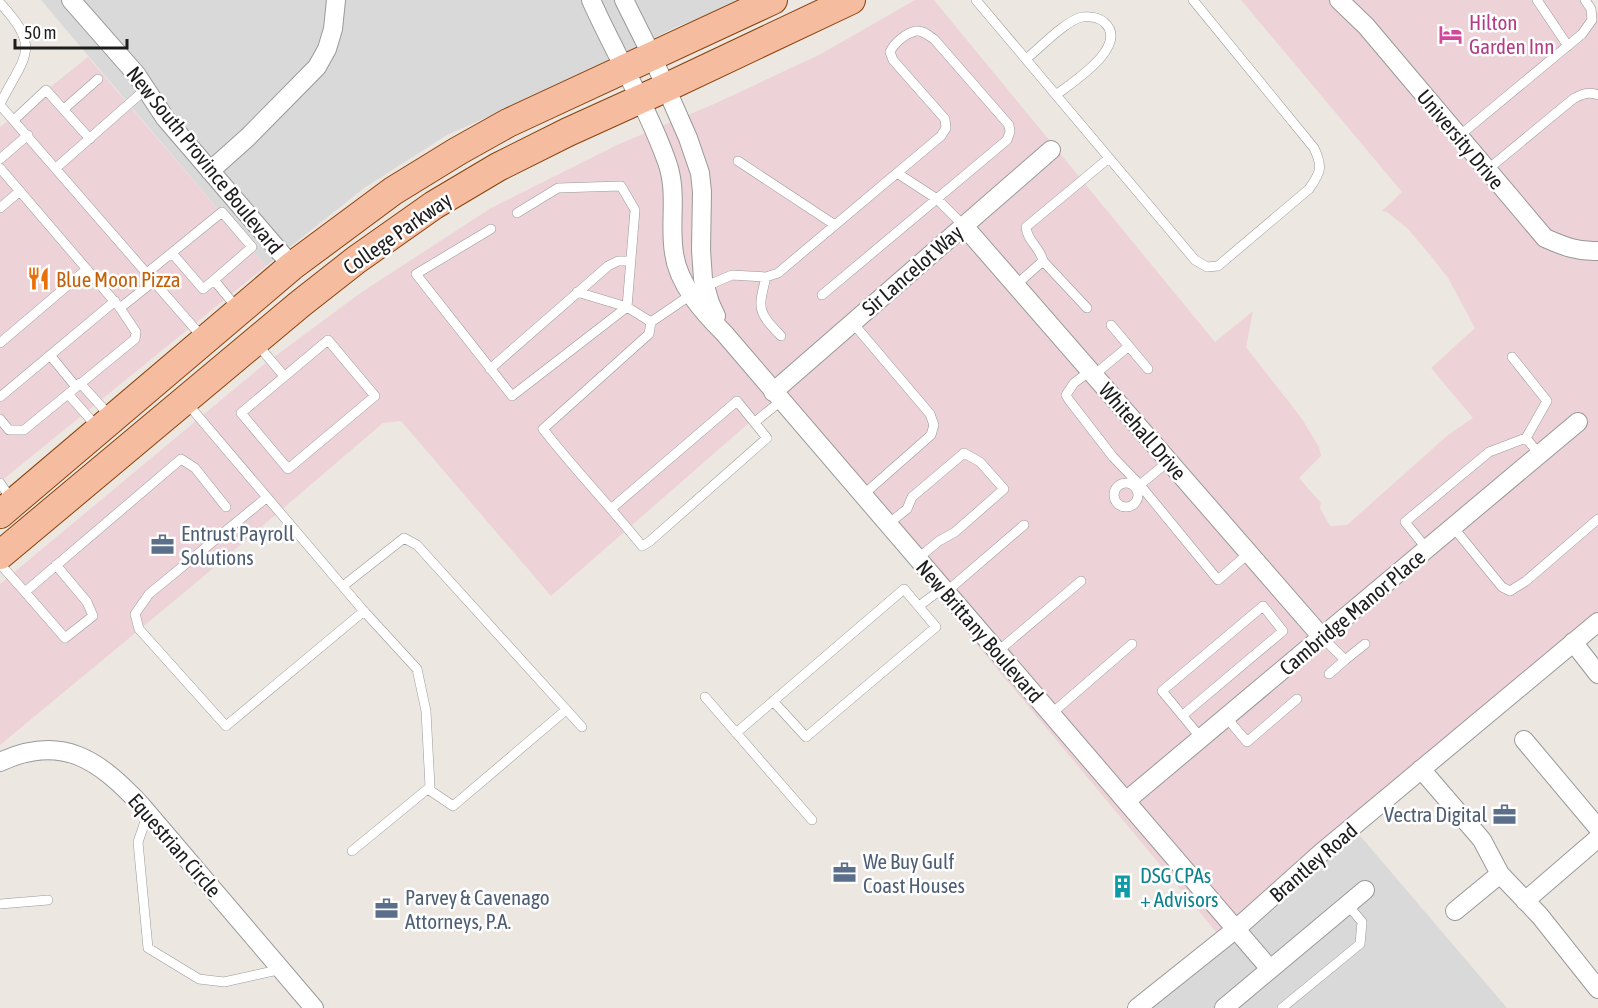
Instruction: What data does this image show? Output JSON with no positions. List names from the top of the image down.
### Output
{
  "streets": {
    "main road": ["College Parkway"],
    "street": [
      "University Drive",
      "New South Province Boulevard",
      "Sir Lancelot Way",
      "Whitehall Drive",
      "Cambridge Manor Place",
      "New Brittany Boulevard",
      "Equestrian Circle",
      "Brantley Road"
    ]
  },
  "crossings": [
    ["New South Province Boulevard", "College Parkway"],
    ["College Parkway", "New Brittany Boulevard"],
    ["Sir Lancelot Way", "Whitehall Drive"],
    ["Sir Lancelot Way", "New Brittany Boulevard"],
    ["Whitehall Drive", "Cambridge Manor Place"],
    ["Cambridge Manor Place", "New Brittany Boulevard"],
    ["New Brittany Boulevard", "Brantley Road"]
  ],
  "places": {
    "hotel": ["Hilton Garden Inn"],
    "restaurant": ["Blue Moon Pizza"],
    "office": [
      "Entrust Payroll Solutions",
      "Vectra Digital",
      "We Buy Gulf Coast Houses",
      "Parvey & Cavenago Attorneys, P.A."
    ],
    "building": ["DSG CPAs + Advisors"]
  },
  "scale_bar": "50 m"
}
